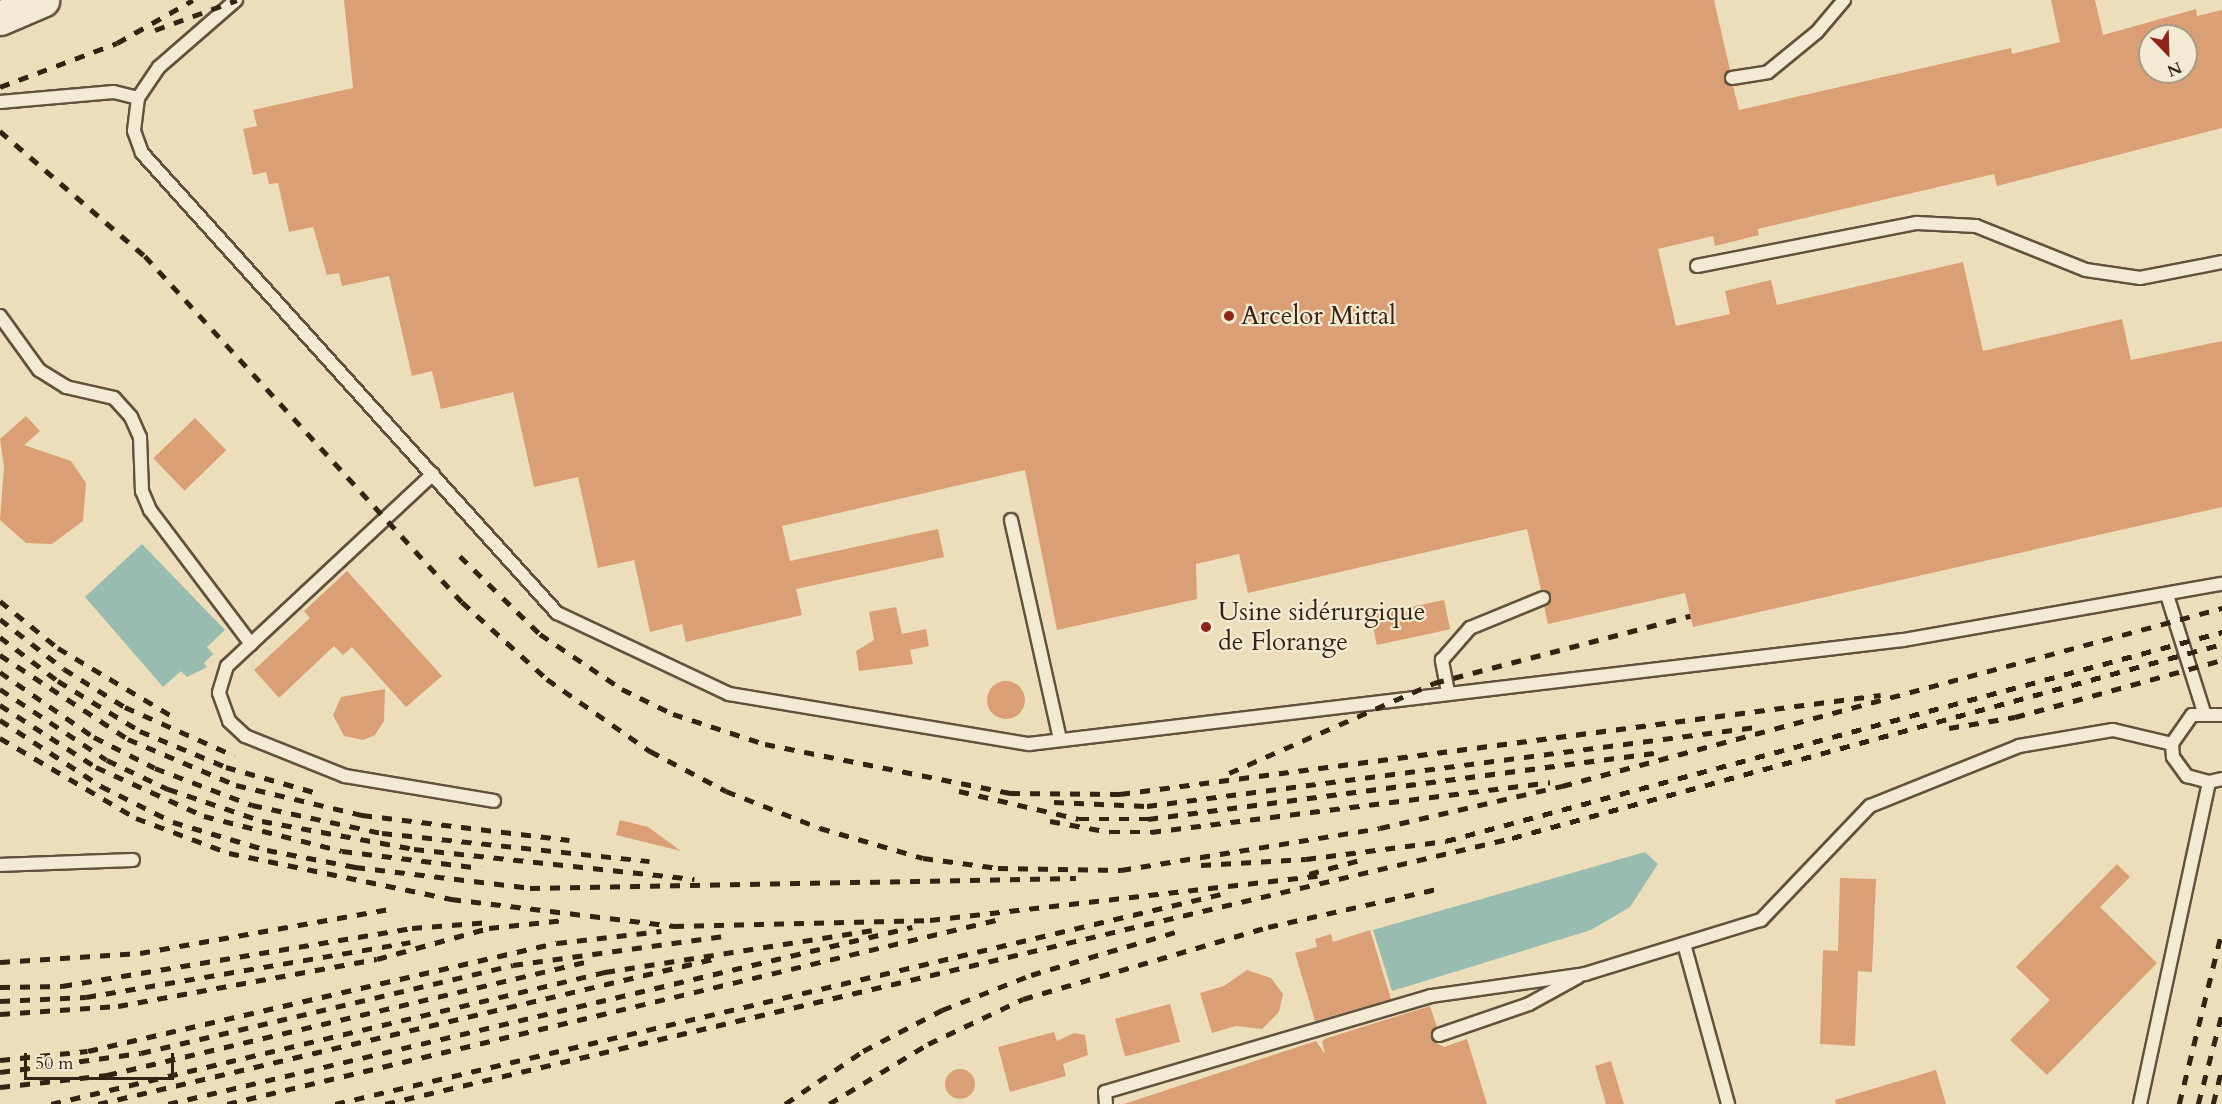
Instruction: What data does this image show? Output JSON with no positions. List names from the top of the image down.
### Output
{
  "places": ["Arcelor Mittal", "Usine sidérurgique de Florange"],
  "scale_bar": "50 m",
  "north": "bottom right"
}
